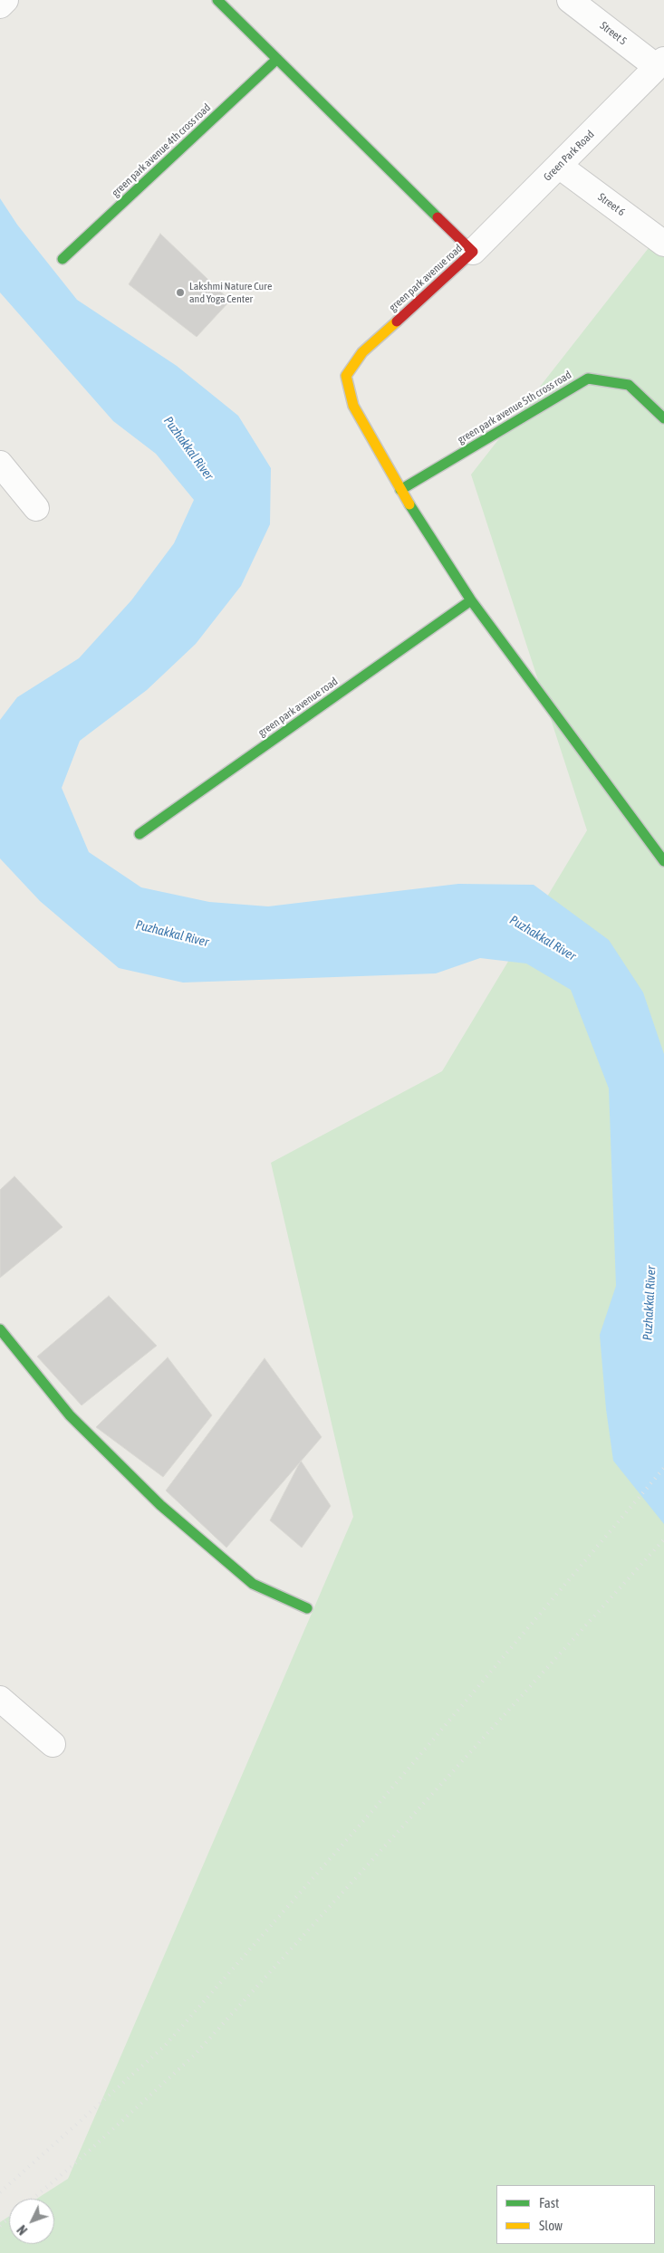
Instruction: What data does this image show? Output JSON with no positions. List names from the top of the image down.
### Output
{
  "streets": {
    "street": [
      "Street 5",
      "green park avenue 4th cross road",
      "Green Park Road",
      "Street 6",
      "green park avenue road",
      "green park avenue 5th cross road"
    ]
  },
  "crossings": [
    ["Street 5", "Green Park Road"],
    ["green park avenue 4th cross road", "green park avenue road"],
    ["Green Park Road", "Street 6"],
    ["Green Park Road", "green park avenue road"],
    ["green park avenue road", "green park avenue 5th cross road"]
  ],
  "water": ["Puzhakkal River"],
  "places": ["Lakshmi Nature Cure and Yoga Center"],
  "legend": ["Fast", "Slow"],
  "north": "bottom left"
}
